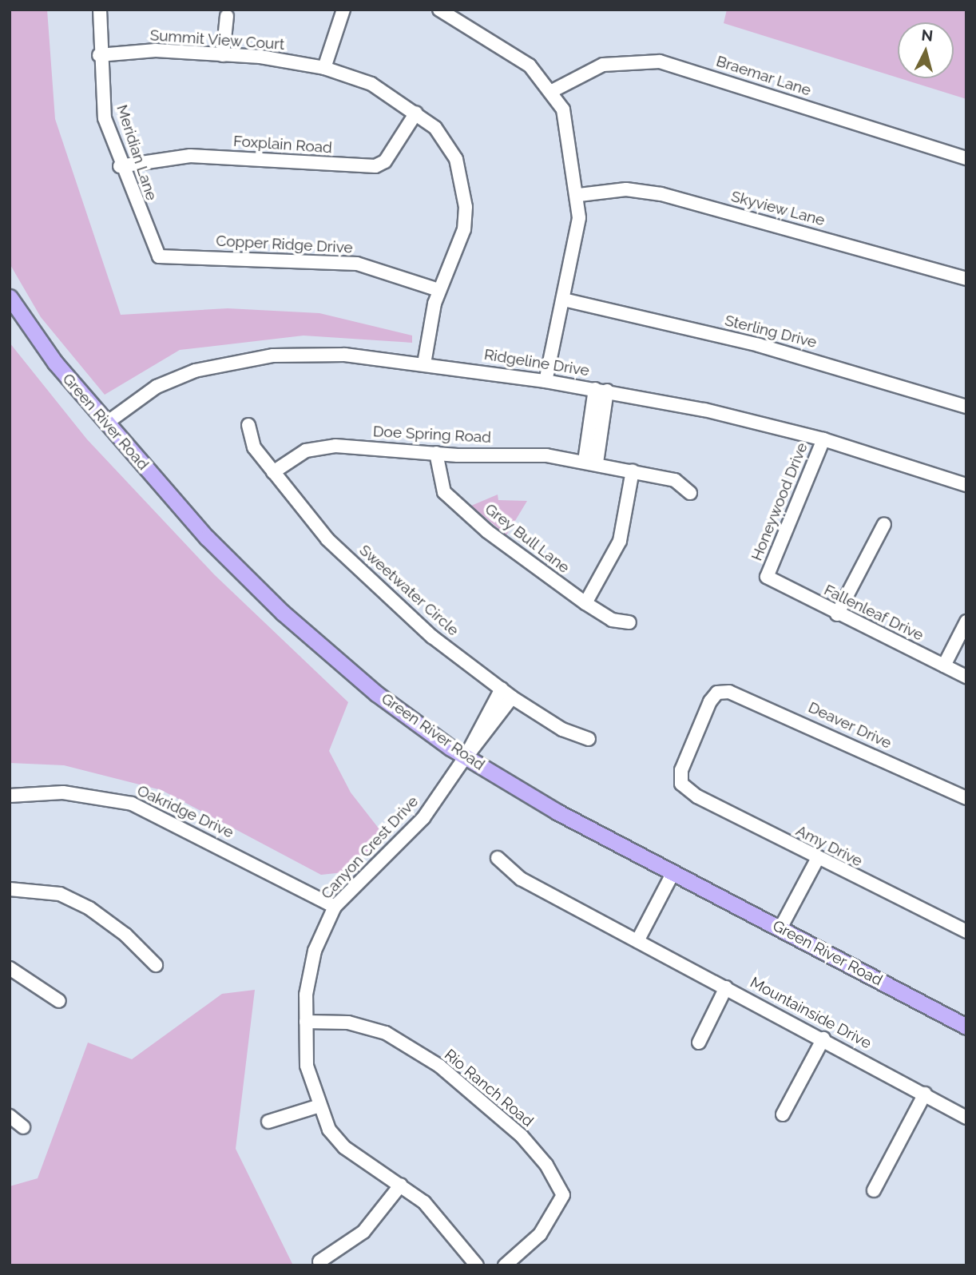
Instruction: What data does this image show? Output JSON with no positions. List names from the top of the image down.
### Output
{
  "streets": {
    "main road": ["Green River Road"],
    "street": [
      "Summit View Court",
      "Braemar Lane",
      "Foxplain Road",
      "Meridian Lane",
      "Skyview Lane",
      "Copper Ridge Drive",
      "Sterling Drive",
      "Ridgeline Drive",
      "Doe Spring Road",
      "Honeywood Drive",
      "Grey Bull Lane",
      "Sweetwater Circle",
      "Fallenleaf Drive",
      "Deaver Drive",
      "Oakridge Drive",
      "Amy Drive",
      "Canyon Crest Drive",
      "Mountainside Drive",
      "Rio Ranch Road"
    ]
  },
  "crossings": [
    ["Summit View Court", "Foxplain Road"],
    ["Summit View Court", "Meridian Lane"],
    ["Summit View Court", "Copper Ridge Drive"],
    ["Summit View Court", "Ridgeline Drive"],
    ["Foxplain Road", "Meridian Lane"],
    ["Meridian Lane", "Copper Ridge Drive"],
    ["Ridgeline Drive", "Green River Road"],
    ["Ridgeline Drive", "Honeywood Drive"],
    ["Green River Road", "Canyon Crest Drive"],
    ["Doe Spring Road", "Grey Bull Lane"],
    ["Doe Spring Road", "Sweetwater Circle"],
    ["Honeywood Drive", "Fallenleaf Drive"],
    ["Sweetwater Circle", "Canyon Crest Drive"],
    ["Deaver Drive", "Amy Drive"],
    ["Oakridge Drive", "Canyon Crest Drive"],
    ["Canyon Crest Drive", "Rio Ranch Road"]
  ],
  "north": "top"
}
